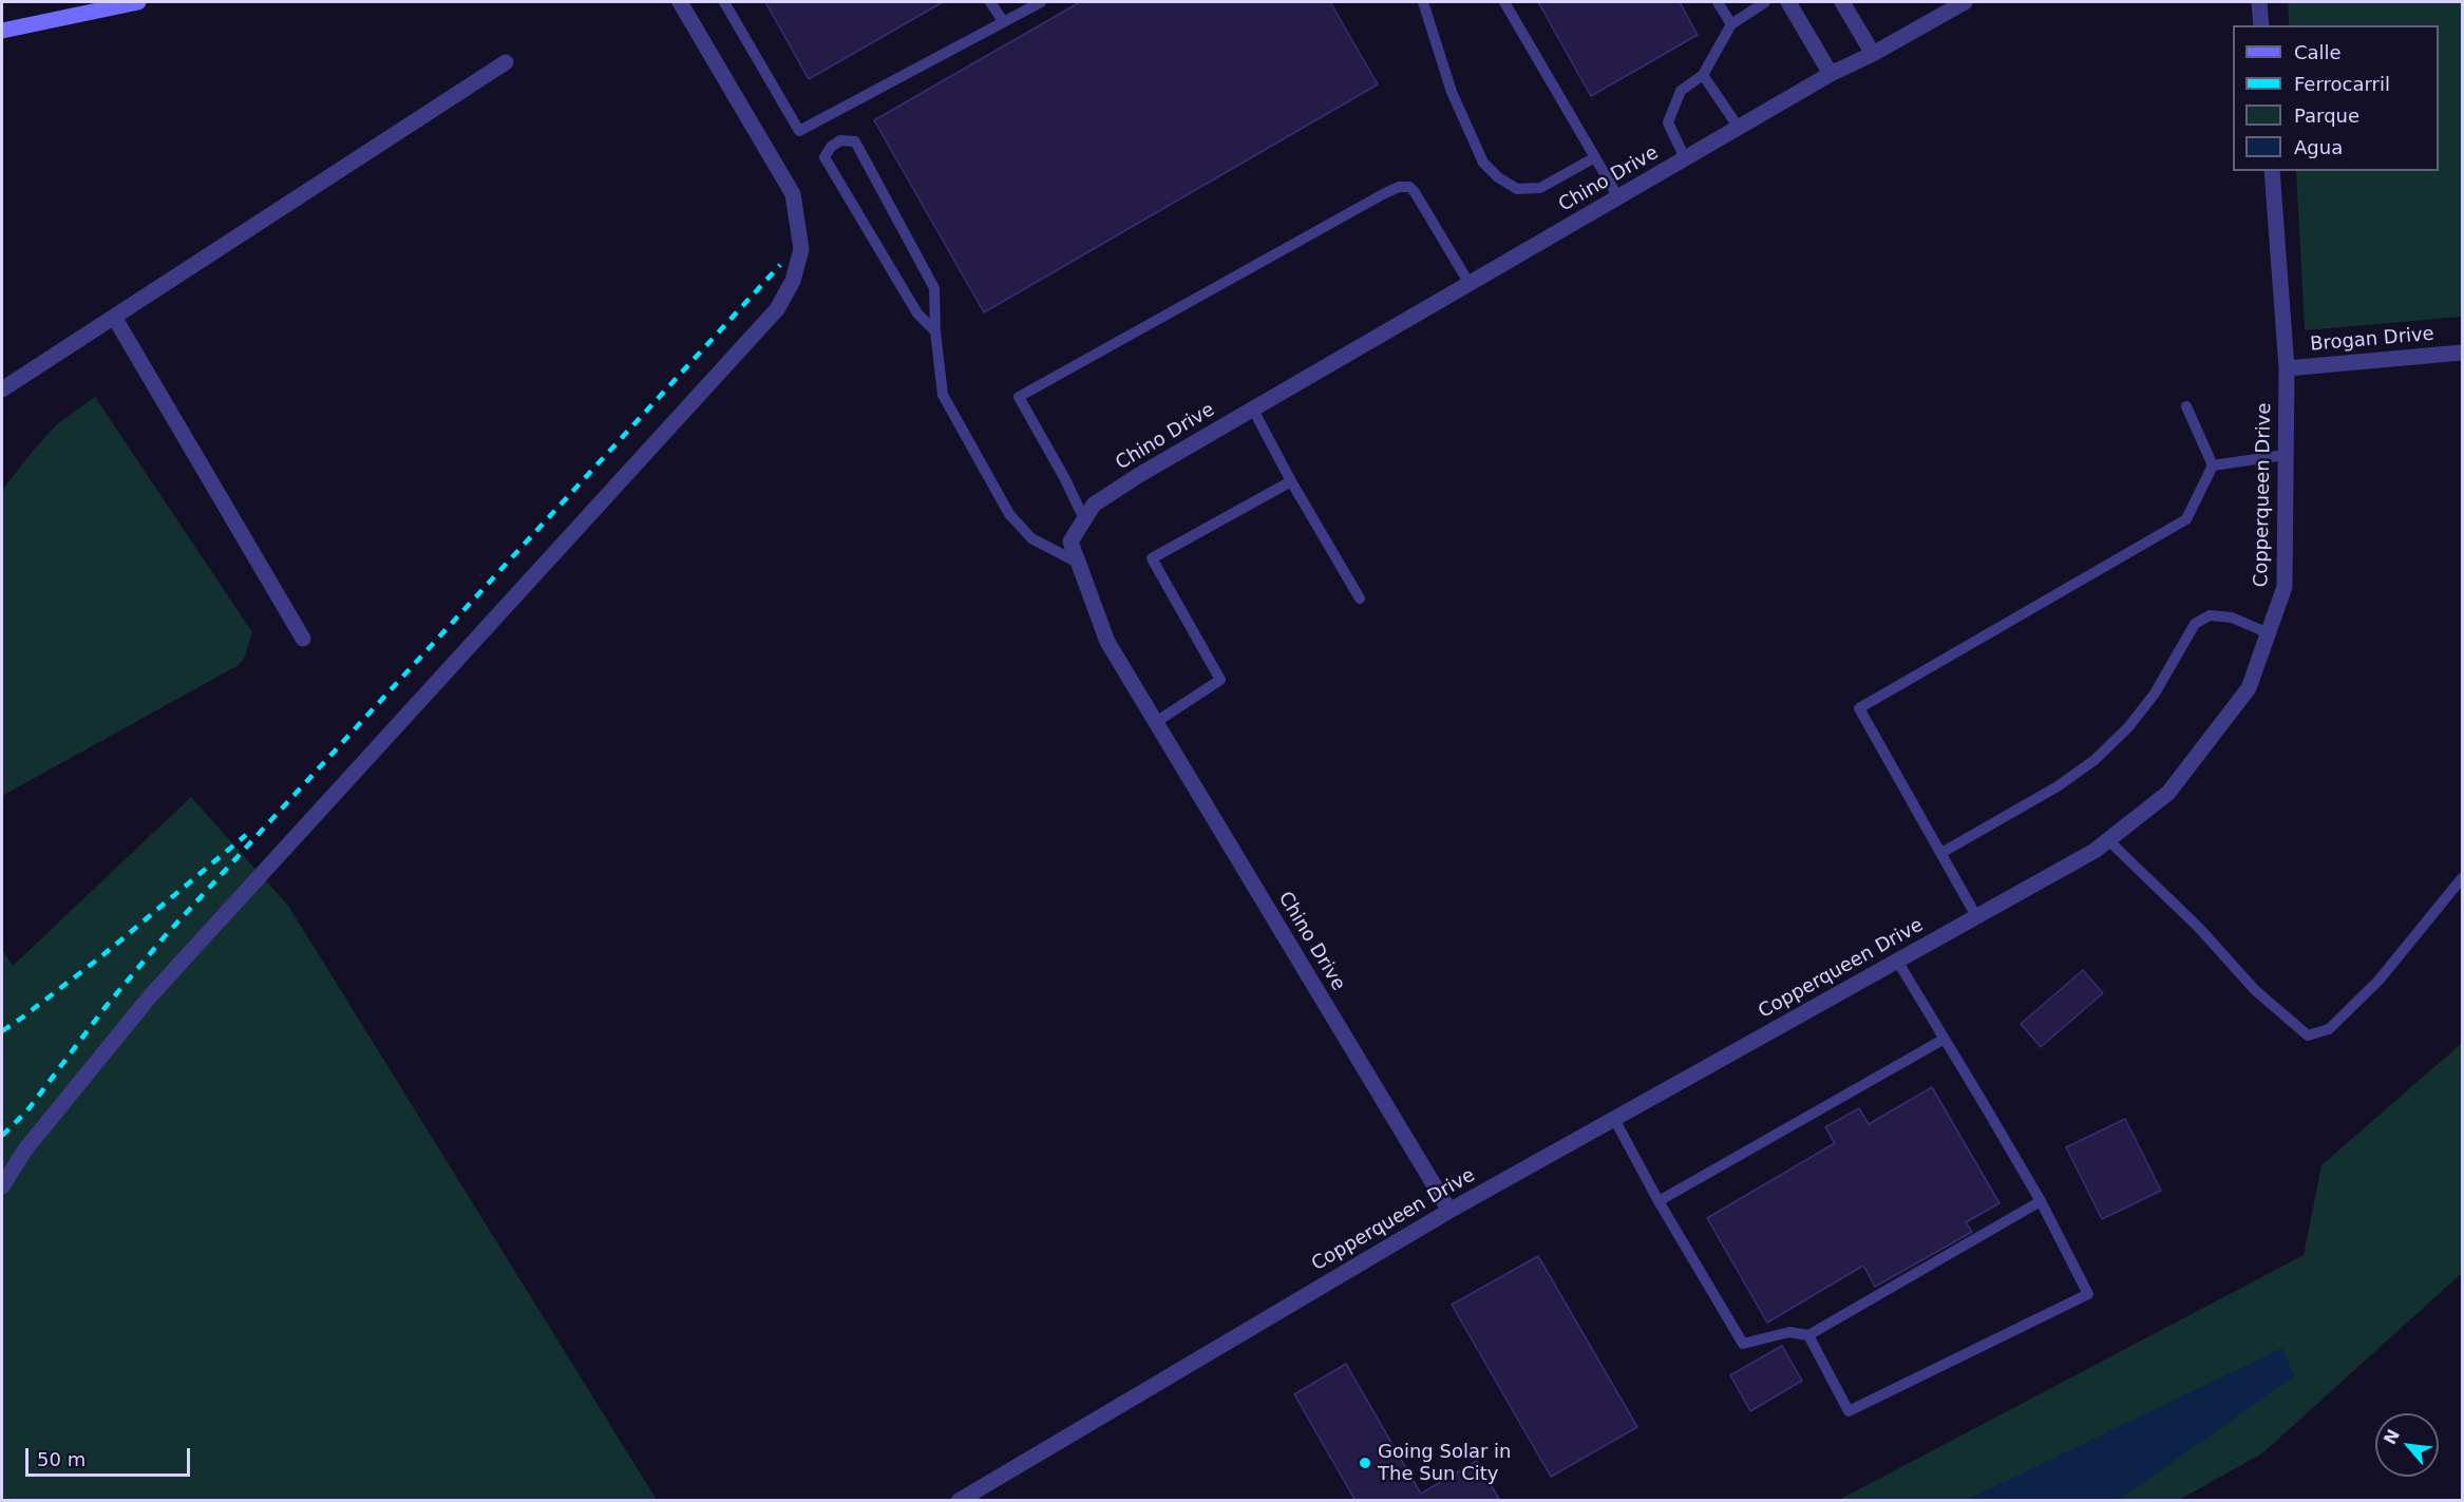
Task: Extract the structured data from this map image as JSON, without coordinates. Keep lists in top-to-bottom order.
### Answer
{
  "streets": {
    "street": ["Chino Drive", "Brogan Drive", "Copperqueen Drive"]
  },
  "crossings": [
    ["Chino Drive", "Copperqueen Drive"],
    ["Brogan Drive", "Copperqueen Drive"]
  ],
  "places": ["Going Solar in The Sun City"],
  "legend": [
    "Calle",
    "Ferrocarril",
    "Parque",
    "Agua"
  ],
  "scale_bar": "50 m",
  "north": "top left"
}
